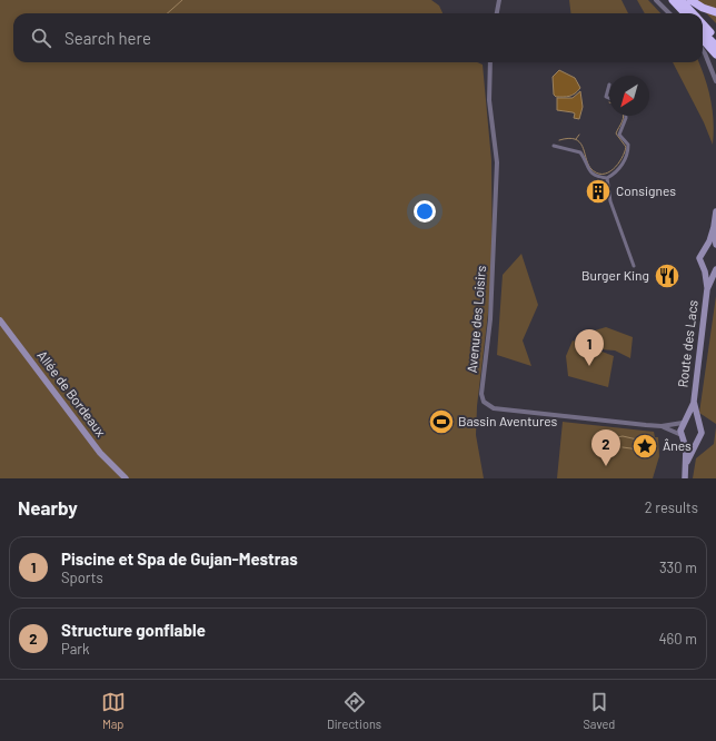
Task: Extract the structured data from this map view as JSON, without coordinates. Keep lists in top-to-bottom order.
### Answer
{
  "streets": {
    "main road": ["Route des Lacs", "Allée de Bordeaux"],
    "street": ["Avenue des Loisirs"]
  },
  "crossings": [
    ["Avenue des Loisirs", "Route des Lacs"]
  ],
  "places": {
    "building": ["Consignes"],
    "restaurant": ["Burger King"],
    "sports": ["Bassin Aventures"],
    "place": ["Ânes"]
  },
  "north": "bottom left",
  "page": {
    "search": "Search here",
    "pins": ["1", "2"],
    "heading": ["Nearby", "2 results"],
    "list": [
      {
        "mark": "1",
        "name": "Piscine et Spa de Gujan-Mestras",
        "note": "Sports",
        "value": "330 m"
      },
      {
        "mark": "2",
        "name": "Structure gonflable",
        "note": "Park",
        "value": "460 m"
      }
    ],
    "nav": ["Map", "Directions", "Saved"]
  }
}
